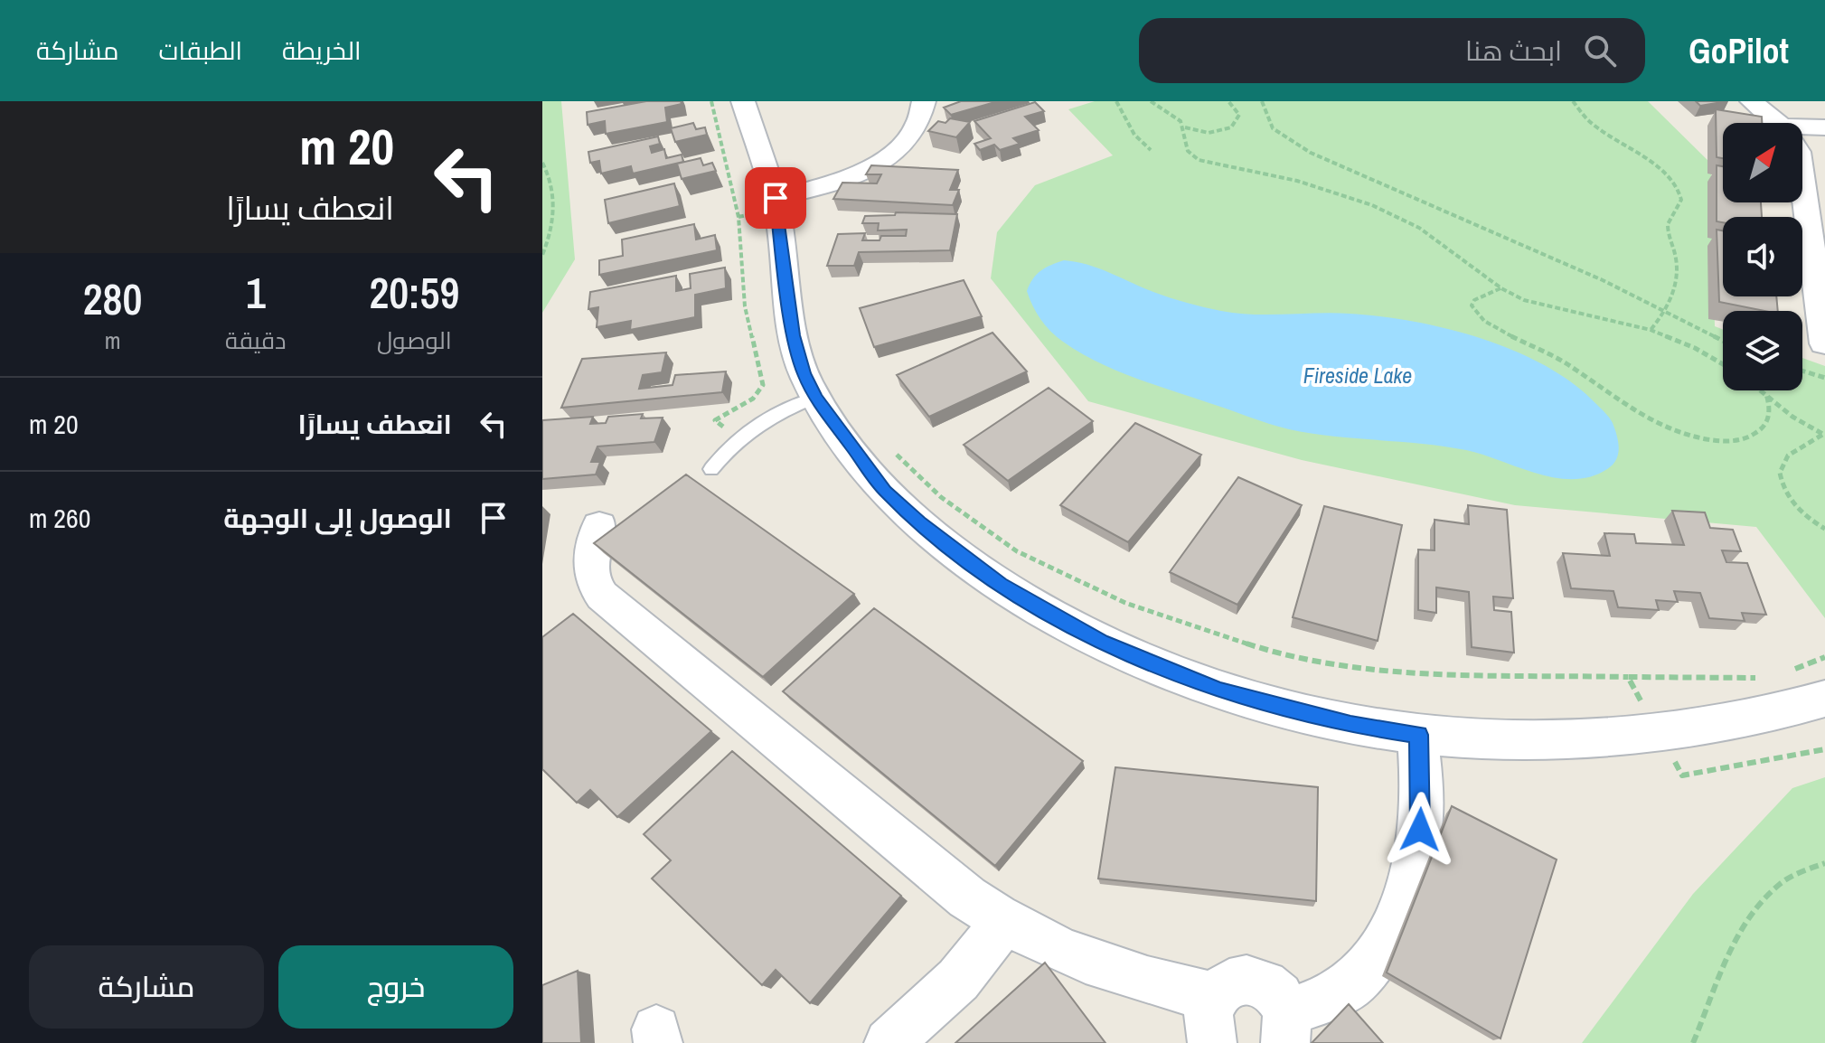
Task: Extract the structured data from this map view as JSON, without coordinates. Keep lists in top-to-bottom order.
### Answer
{
  "water": ["Fireside Lake"],
  "north": "top right",
  "page": {
    "header": "GoPilot",
    "search": "ابحث هنا",
    "nav": ["الخريطة", "الطبقات", "مشاركة"],
    "turn": ["20 m", "انعطف يسارًا"],
    "eta": [
      "20:59",
      "الوصول",
      "1",
      "دقيقة",
      "280",
      "m"
    ],
    "list": [
      {
        "name": "انعطف يسارًا",
        "value": "20 m"
      },
      {
        "name": "الوصول إلى الوجهة",
        "value": "260 m"
      }
    ],
    "buttons": ["خروج", "مشاركة"]
  }
}
